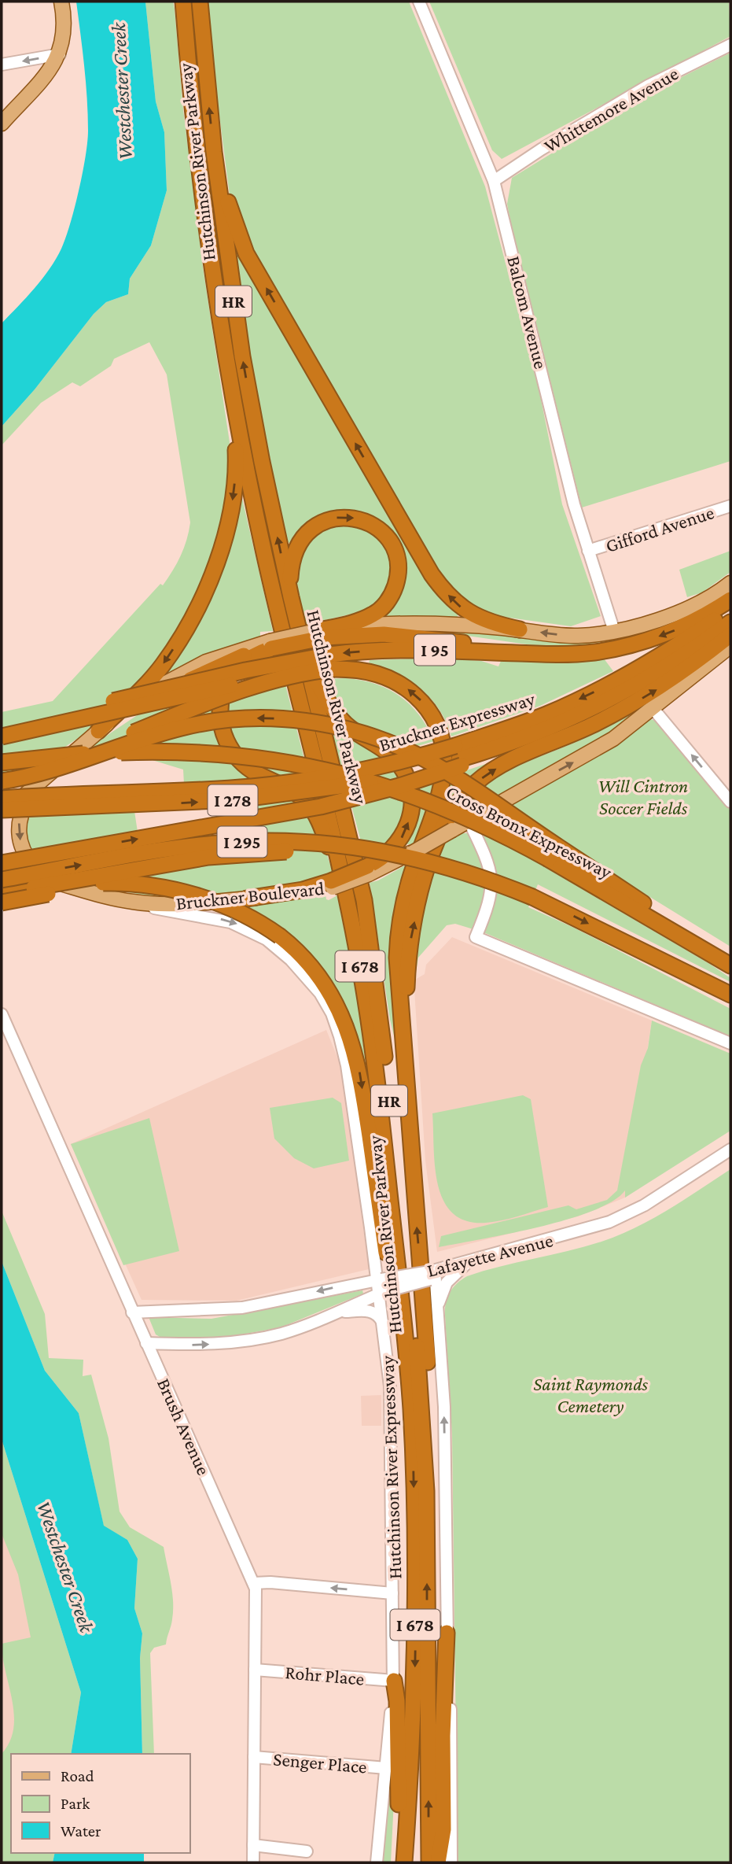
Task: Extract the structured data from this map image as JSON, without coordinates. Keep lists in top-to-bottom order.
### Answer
{
  "streets": {
    "highway": [
      "Hutchinson River Parkway",
      "HR",
      "I 95",
      "Bruckner Expressway",
      "I 278",
      "Cross Bronx Expressway",
      "I 295",
      "I 678",
      "Hutchinson River Expressway"
    ],
    "main road": ["Bruckner Boulevard"],
    "street": [
      "Whittemore Avenue",
      "Balcom Avenue",
      "Gifford Avenue",
      "Lafayette Avenue",
      "Brush Avenue",
      "Rohr Place",
      "Senger Place"
    ]
  },
  "crossings": [
    ["Whittemore Avenue", "Balcom Avenue"],
    ["Hutchinson River Parkway", "Hutchinson River Expressway"],
    ["Balcom Avenue", "Gifford Avenue"],
    ["Lafayette Avenue", "Brush Avenue"],
    ["Brush Avenue", "Rohr Place"],
    ["Brush Avenue", "Senger Place"]
  ],
  "water": ["Westchester Creek"],
  "parks": ["Will Cintron Soccer Fields", "Saint Raymonds Cemetery"],
  "legend": ["Road", "Park", "Water"]
}
